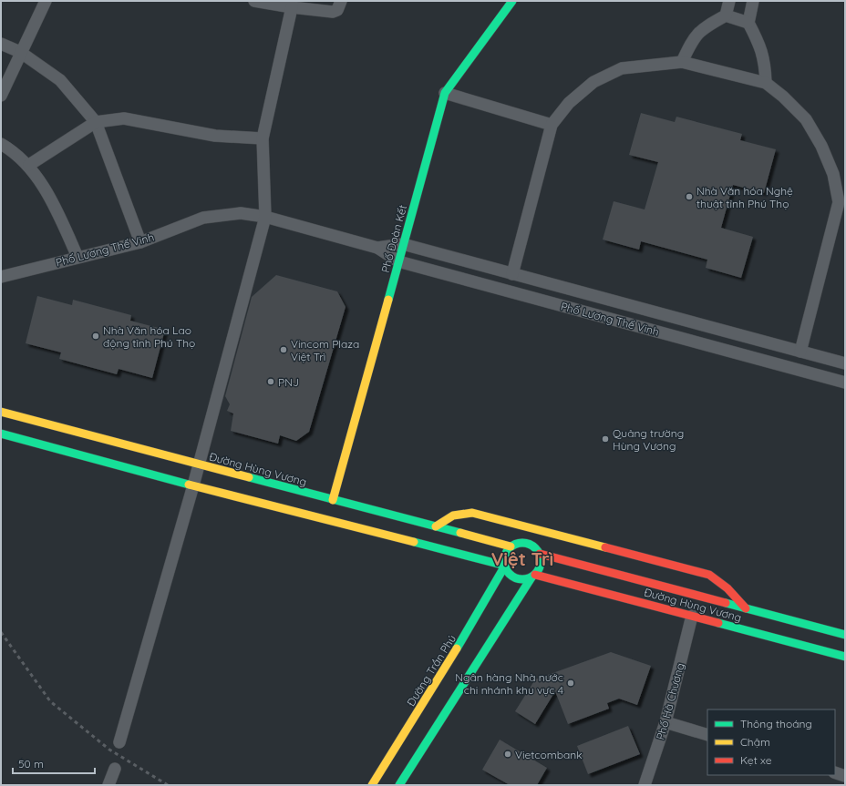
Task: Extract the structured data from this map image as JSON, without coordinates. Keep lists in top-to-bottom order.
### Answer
{
  "streets": {
    "main road": ["Phố Đoàn Kết", "Đường Hùng Vương", "Đường Trần Phú"],
    "street": ["Phố Lương Thế Vinh", "Phố Hà Chương"]
  },
  "crossings": [
    ["Phố Đoàn Kết", "Phố Lương Thế Vinh"],
    ["Phố Đoàn Kết", "Đường Hùng Vương"],
    ["Đường Hùng Vương", "Đường Trần Phú"],
    ["Đường Hùng Vương", "Phố Hà Chương"]
  ],
  "districts": ["Việt Trì"],
  "places": [
    "Nhà Văn hóa Nghệ thuật tỉnh Phú Thọ",
    "Nhà Văn hóa Lao động tỉnh Phú Thọ",
    "Vincom Plaza Việt Trì",
    "PNJ",
    "Quảng trường Hùng Vương",
    "Ngân hàng Nhà nước chi nhánh khu vực 4",
    "Vietcombank"
  ],
  "legend": ["Thông thoáng", "Chậm", "Kẹt xe"],
  "scale_bar": "50 m"
}
